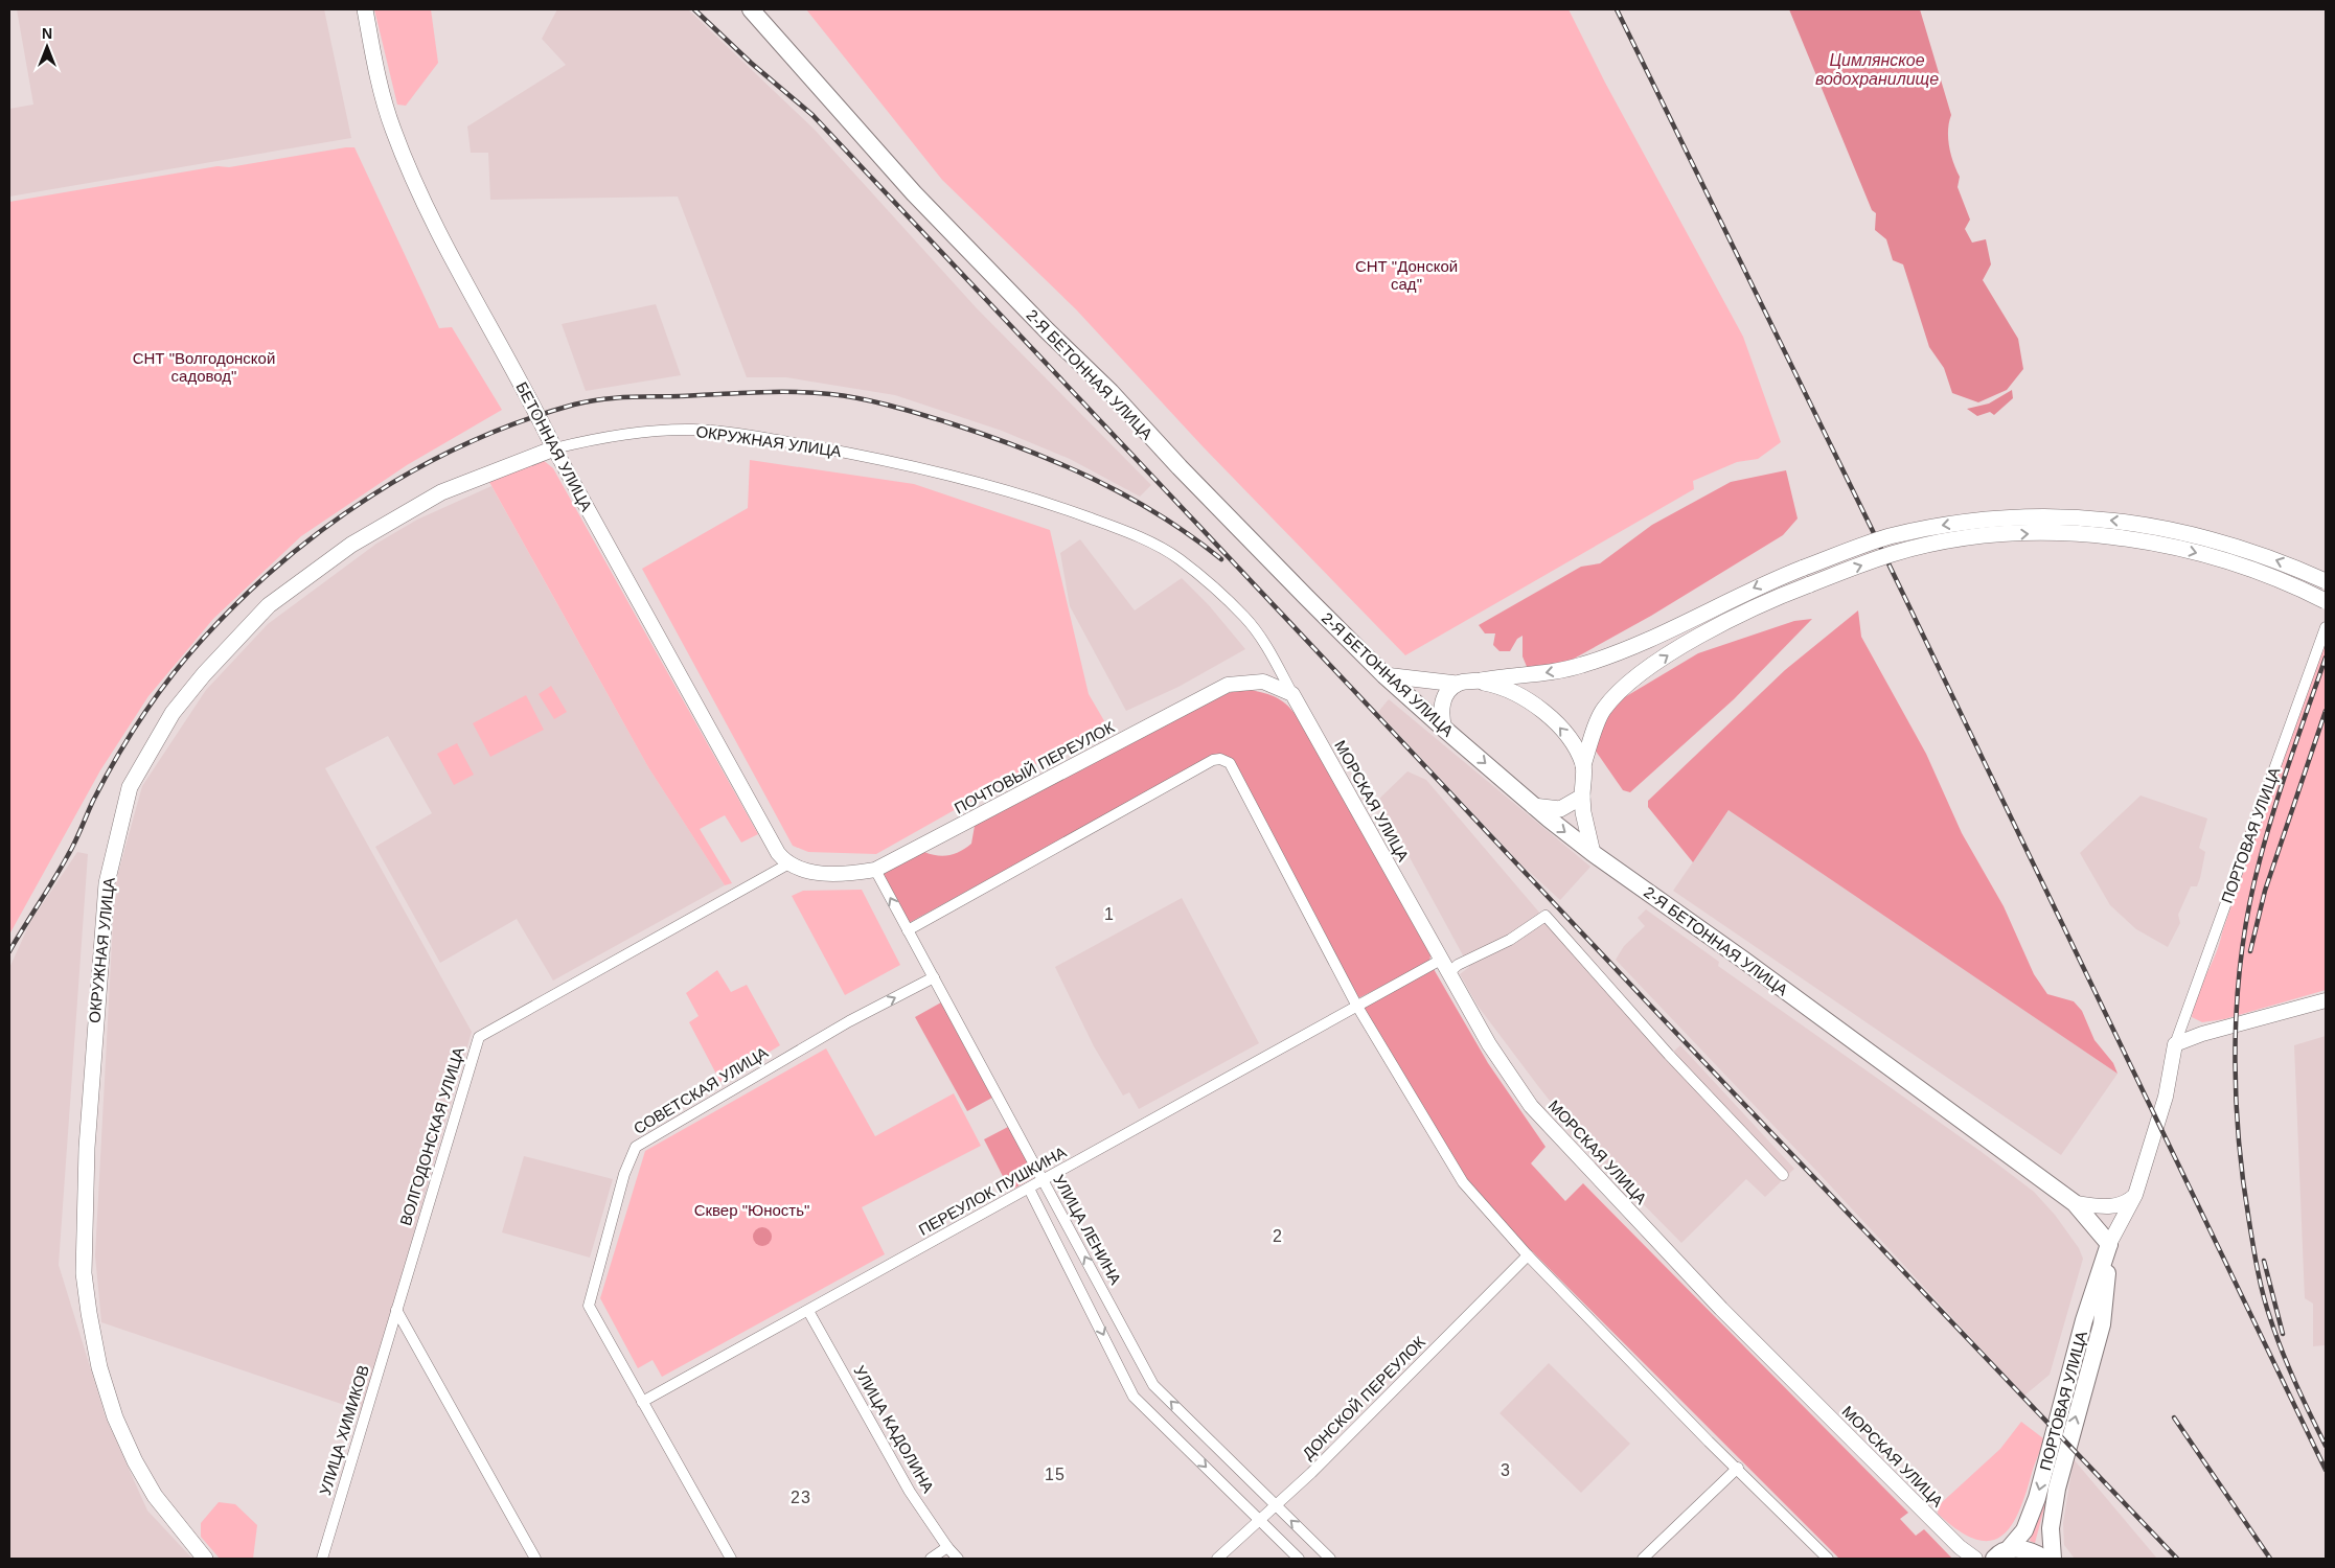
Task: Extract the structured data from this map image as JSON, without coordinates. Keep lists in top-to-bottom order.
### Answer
{
  "streets": {
    "main road": [
      "2-Я БЕТОННАЯ УЛИЦА",
      "ОКРУЖНАЯ УЛИЦА",
      "БЕТОННАЯ УЛИЦА",
      "ПОРТОВАЯ УЛИЦА"
    ],
    "street": [
      "ПОЧТОВЫЙ ПЕРЕУЛОК",
      "МОРСКАЯ УЛИЦА",
      "СОВЕТСКАЯ УЛИЦА",
      "ВОЛГОДОНСКАЯ УЛИЦА",
      "ПЕРЕУЛОК ПУШКИНА",
      "УЛИЦА ЛЕНИНА",
      "ДОНСКОЙ ПЕРЕУЛОК",
      "УЛИЦА КАДОЛИНА",
      "УЛИЦА ХИМИКОВ"
    ]
  },
  "crossings": [
    ["2-Я БЕТОННАЯ УЛИЦА", "ПОРТОВАЯ УЛИЦА"],
    ["ОКРУЖНАЯ УЛИЦА", "БЕТОННАЯ УЛИЦА"],
    ["ОКРУЖНАЯ УЛИЦА", "ПОЧТОВЫЙ ПЕРЕУЛОК"],
    ["ОКРУЖНАЯ УЛИЦА", "МОРСКАЯ УЛИЦА"],
    ["БЕТОННАЯ УЛИЦА", "ПОЧТОВЫЙ ПЕРЕУЛОК"],
    ["БЕТОННАЯ УЛИЦА", "ВОЛГОДОНСКАЯ УЛИЦА"],
    ["ПОЧТОВЫЙ ПЕРЕУЛОК", "МОРСКАЯ УЛИЦА"],
    ["ПОЧТОВЫЙ ПЕРЕУЛОК", "ВОЛГОДОНСКАЯ УЛИЦА"],
    ["ПОЧТОВЫЙ ПЕРЕУЛОК", "УЛИЦА ЛЕНИНА"],
    ["МОРСКАЯ УЛИЦА", "ПЕРЕУЛОК ПУШКИНА"],
    ["СОВЕТСКАЯ УЛИЦА", "ПЕРЕУЛОК ПУШКИНА"],
    ["СОВЕТСКАЯ УЛИЦА", "УЛИЦА ЛЕНИНА"],
    ["ВОЛГОДОНСКАЯ УЛИЦА", "УЛИЦА ХИМИКОВ"],
    ["ПЕРЕУЛОК ПУШКИНА", "УЛИЦА ЛЕНИНА"],
    ["ПЕРЕУЛОК ПУШКИНА", "УЛИЦА КАДОЛИНА"],
    ["УЛИЦА ЛЕНИНА", "ДОНСКОЙ ПЕРЕУЛОК"]
  ],
  "one_way": ["СОВЕТСКАЯ УЛИЦА"],
  "districts": [
    "1",
    "2",
    "3",
    "15",
    "23"
  ],
  "water": ["Цимлянское водохранилище"],
  "parks": ["СНТ \"Донской сад\"", "СНТ \"Волгодонской садовод\"", "Сквер \"Юность\""],
  "north": "top"
}
